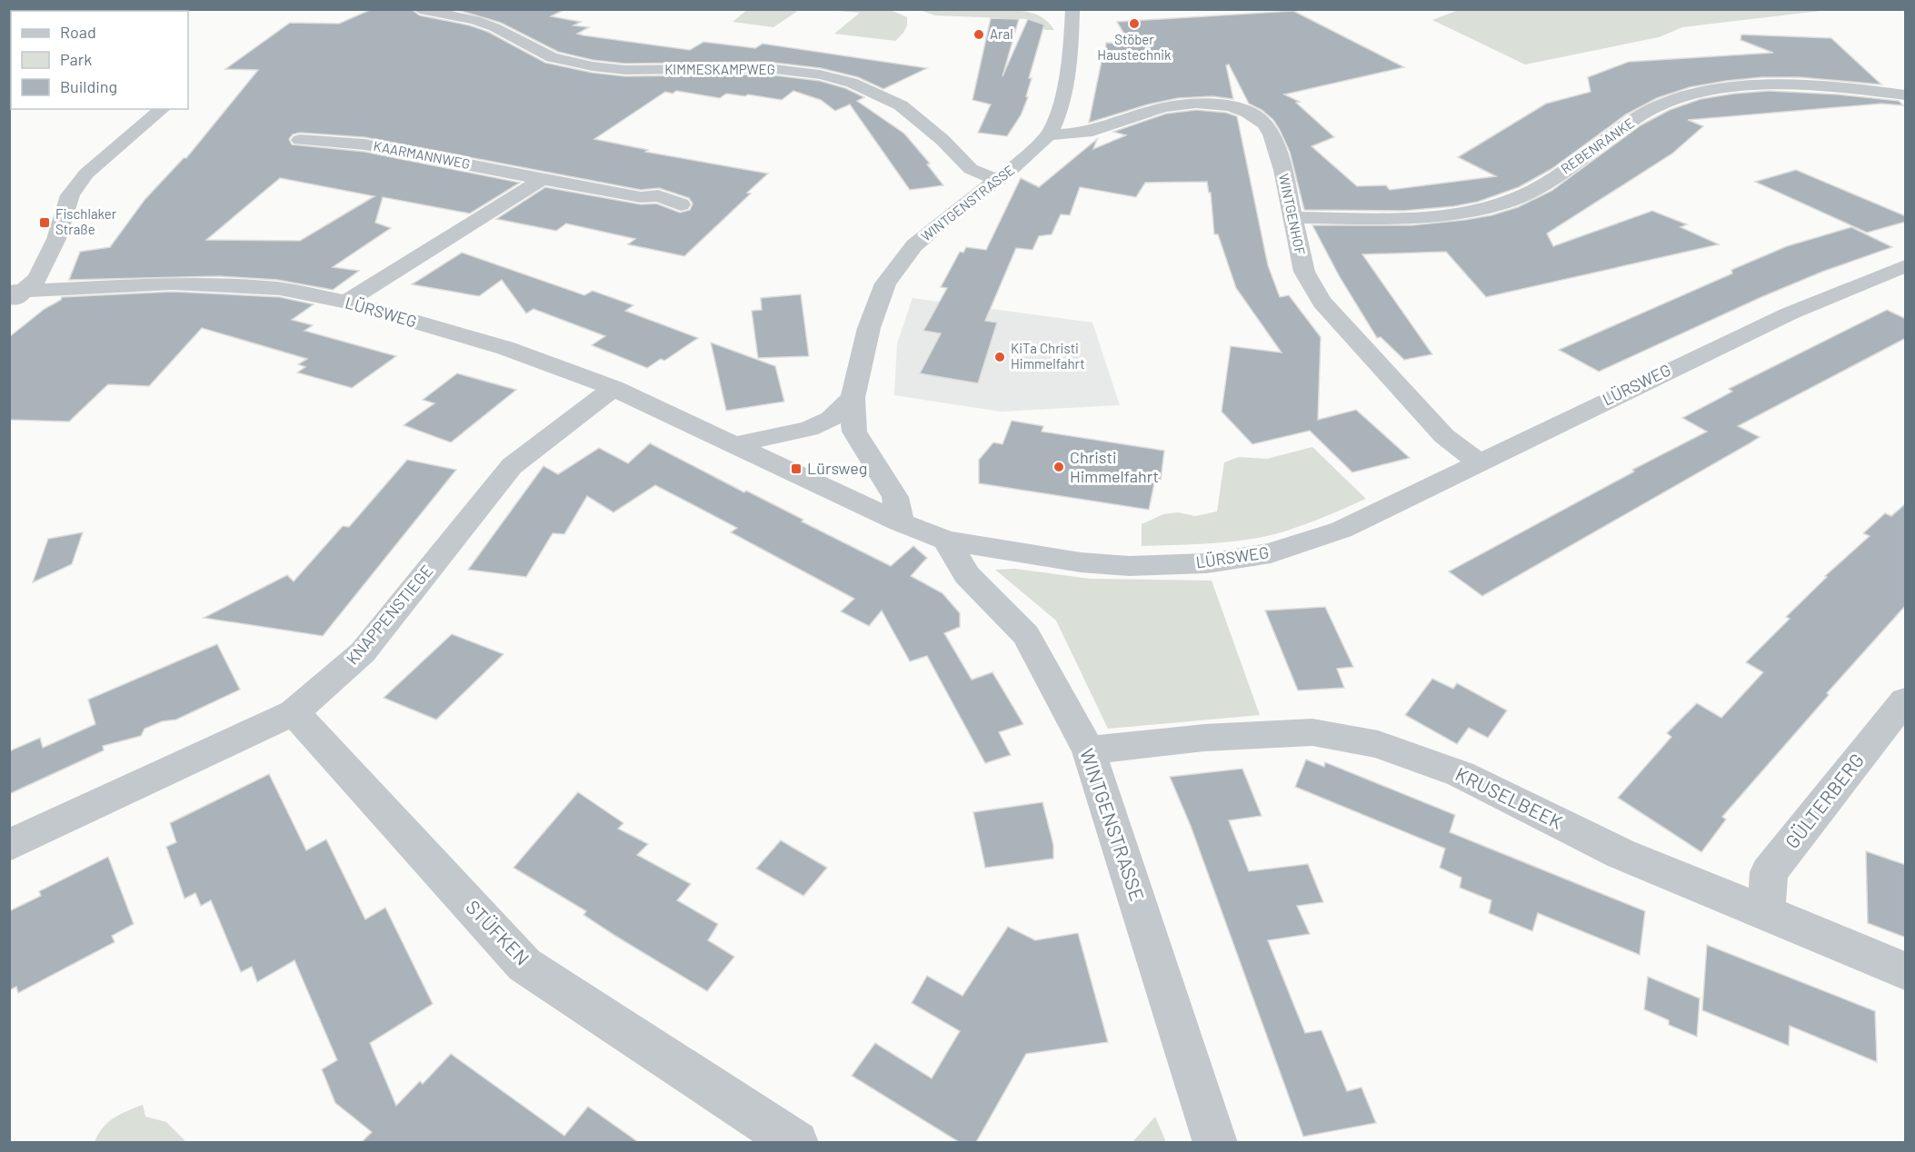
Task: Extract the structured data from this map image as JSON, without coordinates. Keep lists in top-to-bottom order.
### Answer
{
  "streets": {
    "street": [
      "KIMMESKAMPWEG",
      "REBENRANKE",
      "KAARMANNWEG",
      "WINTGENSTRASSE",
      "WINTGENHOF",
      "LÜRSWEG",
      "KNAPPENSTIEGE",
      "KRUSELBEEK",
      "GÜLTERBERG",
      "STÜFKEN"
    ]
  },
  "crossings": [
    ["KIMMESKAMPWEG", "WINTGENSTRASSE"],
    ["REBENRANKE", "WINTGENHOF"],
    ["WINTGENSTRASSE", "WINTGENHOF"],
    ["WINTGENSTRASSE", "LÜRSWEG"],
    ["WINTGENSTRASSE", "KRUSELBEEK"],
    ["WINTGENHOF", "LÜRSWEG"],
    ["LÜRSWEG", "KNAPPENSTIEGE"],
    ["KNAPPENSTIEGE", "STÜFKEN"],
    ["KRUSELBEEK", "GÜLTERBERG"]
  ],
  "places": {
    "other": [
      "Stöber Haustechnik",
      "Aral",
      "KiTa Christi Himmelfahrt",
      "Christi Himmelfahrt"
    ],
    "transit": ["Fischlaker Straße", "Lürsweg"]
  },
  "legend": ["Road", "Park", "Building"]
}
